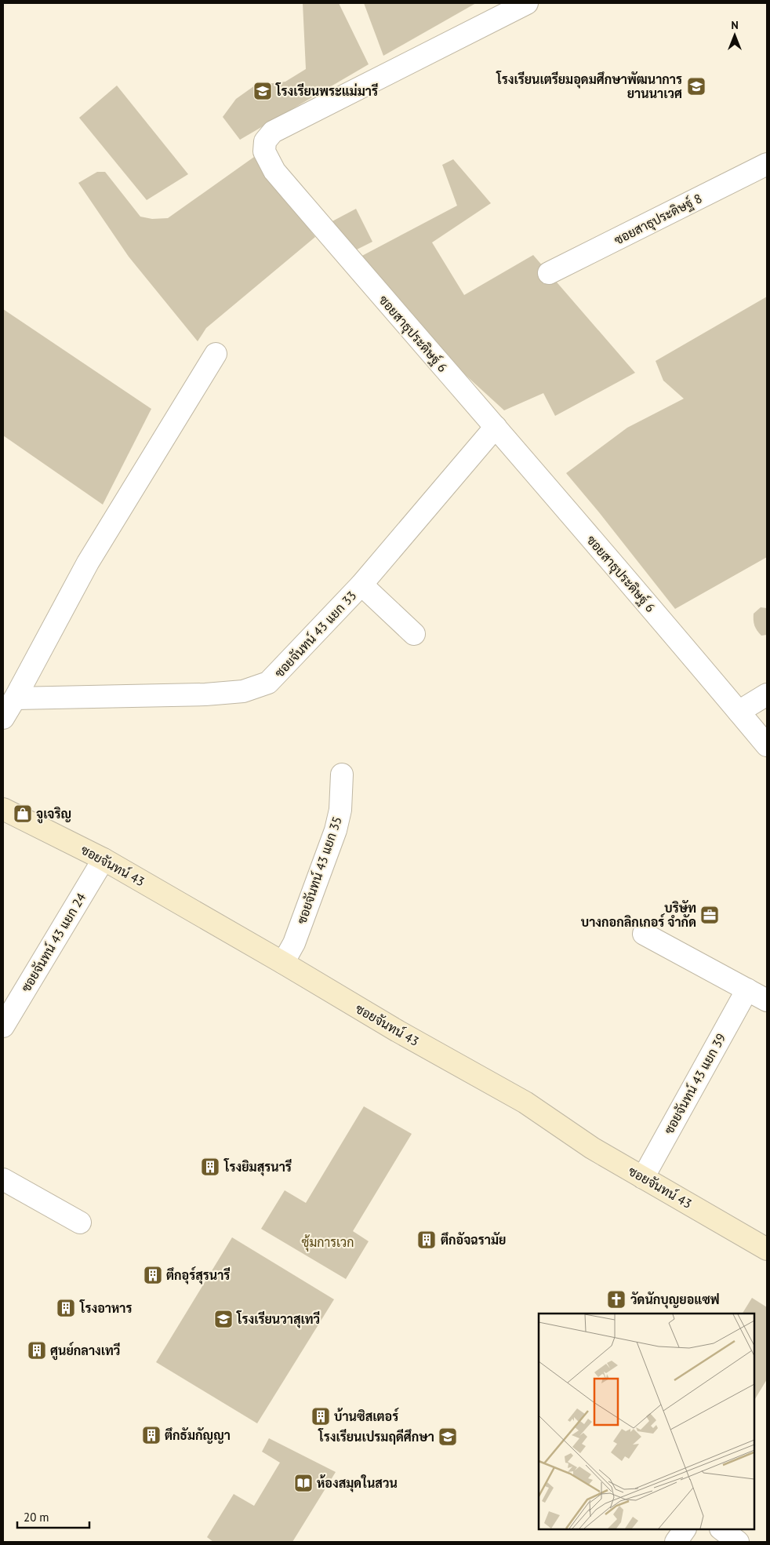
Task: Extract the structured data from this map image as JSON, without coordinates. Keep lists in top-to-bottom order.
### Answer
{
  "streets": {
    "street": [
      "ซอยสาธุประดิษฐ์ 8",
      "ซอยสาธุประดิษฐ์ 6",
      "ซอยจันทน์ 43 แยก 33",
      "ซอยจันทน์ 43",
      "ซอยจันทน์ 43 แยก 35",
      "ซอยจันทน์ 43 แยก 24",
      "ซอยจันทน์ 43 แยก 39"
    ]
  },
  "crossings": [
    ["ซอยสาธุประดิษฐ์ 6", "ซอยจันทน์ 43 แยก 33"],
    ["ซอยจันทน์ 43", "ซอยจันทน์ 43 แยก 35"],
    ["ซอยจันทน์ 43", "ซอยจันทน์ 43 แยก 24"],
    ["ซอยจันทน์ 43", "ซอยจันทน์ 43 แยก 39"]
  ],
  "parks": ["ซุ้มการเวก"],
  "places": {
    "school or university": [
      "โรงเรียนเตรียมอุดมศึกษาพัฒนาการ ยานนาเวศ",
      "โรงเรียนพระแม่มารี",
      "โรงเรียนวาสุเทวี",
      "โรงเรียนเปรมฤดีศึกษา"
    ],
    "shop": ["จูเจริญ"],
    "office": ["บริษัท บางกอกลิกเกอร์ จำกัด"],
    "building": [
      "โรงยิมสุรนารี",
      "ตึกอัจฉรามัย",
      "ตึกอุร์สุรนารี",
      "โรงอาหาร",
      "ศูนย์กลางเทวี",
      "บ้านซิสเตอร์",
      "ตึกธัมกัญญา"
    ],
    "church": ["วัดนักบุญยอแซฟ"],
    "library": ["ห้องสมุดในสวน"]
  },
  "scale_bar": "20 m",
  "north": "top"
}
